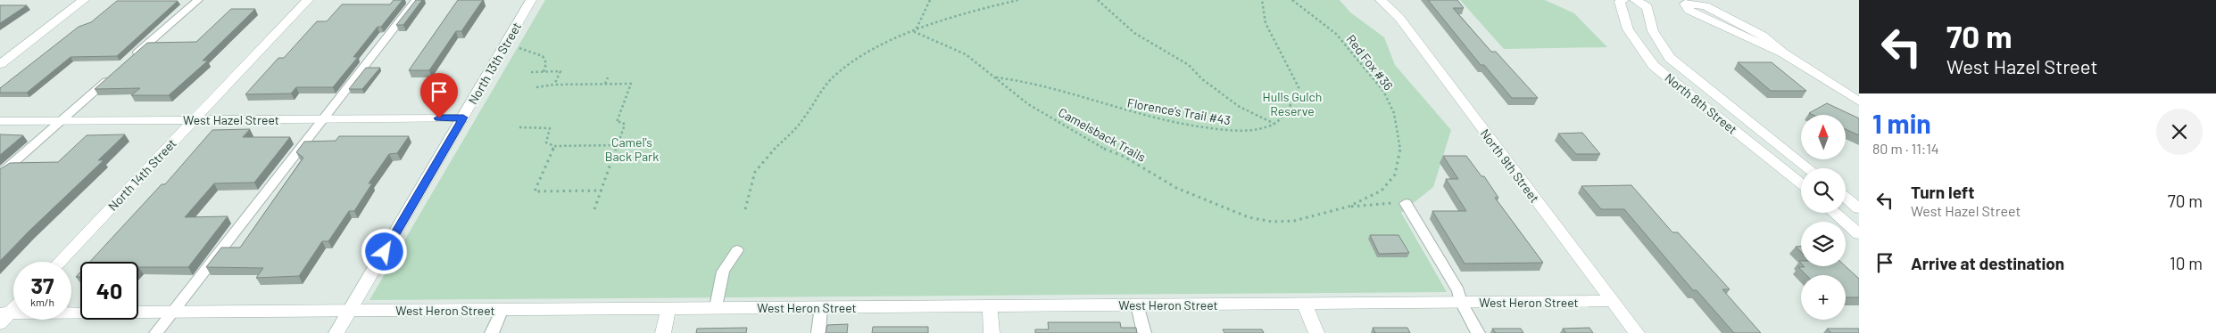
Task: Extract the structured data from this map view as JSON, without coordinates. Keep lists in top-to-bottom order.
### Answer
{
  "streets": {
    "street": [
      "North 13th Street",
      "North 8th Street",
      "West Hazel Street",
      "North 9th Street",
      "North 14th Street",
      "West Heron Street"
    ],
    "path": ["Red Fox #36", "Florence’s Trail #43", "Camelsback Trails"]
  },
  "crossings": [
    ["Red Fox #36", "Camelsback Trails"],
    ["North 13th Street", "West Hazel Street"],
    ["North 13th Street", "West Heron Street"],
    ["Florence’s Trail #43", "Camelsback Trails"],
    ["West Hazel Street", "North 14th Street"],
    ["North 9th Street", "West Heron Street"]
  ],
  "parks": ["Hulls Gulch Reserve", "Camel's Back Park"],
  "north": "top",
  "page": {
    "turn": ["70 m", "West Hazel Street"],
    "heading": ["1 min", "80 m · 11:14"],
    "map_buttons": "+",
    "list": [
      {
        "name": "Turn left",
        "note": "West Hazel Street",
        "value": "70 m"
      },
      {
        "name": "Arrive at destination",
        "value": "10 m"
      }
    ],
    "speed": "37 km/h",
    "limit": "40"
  }
}
